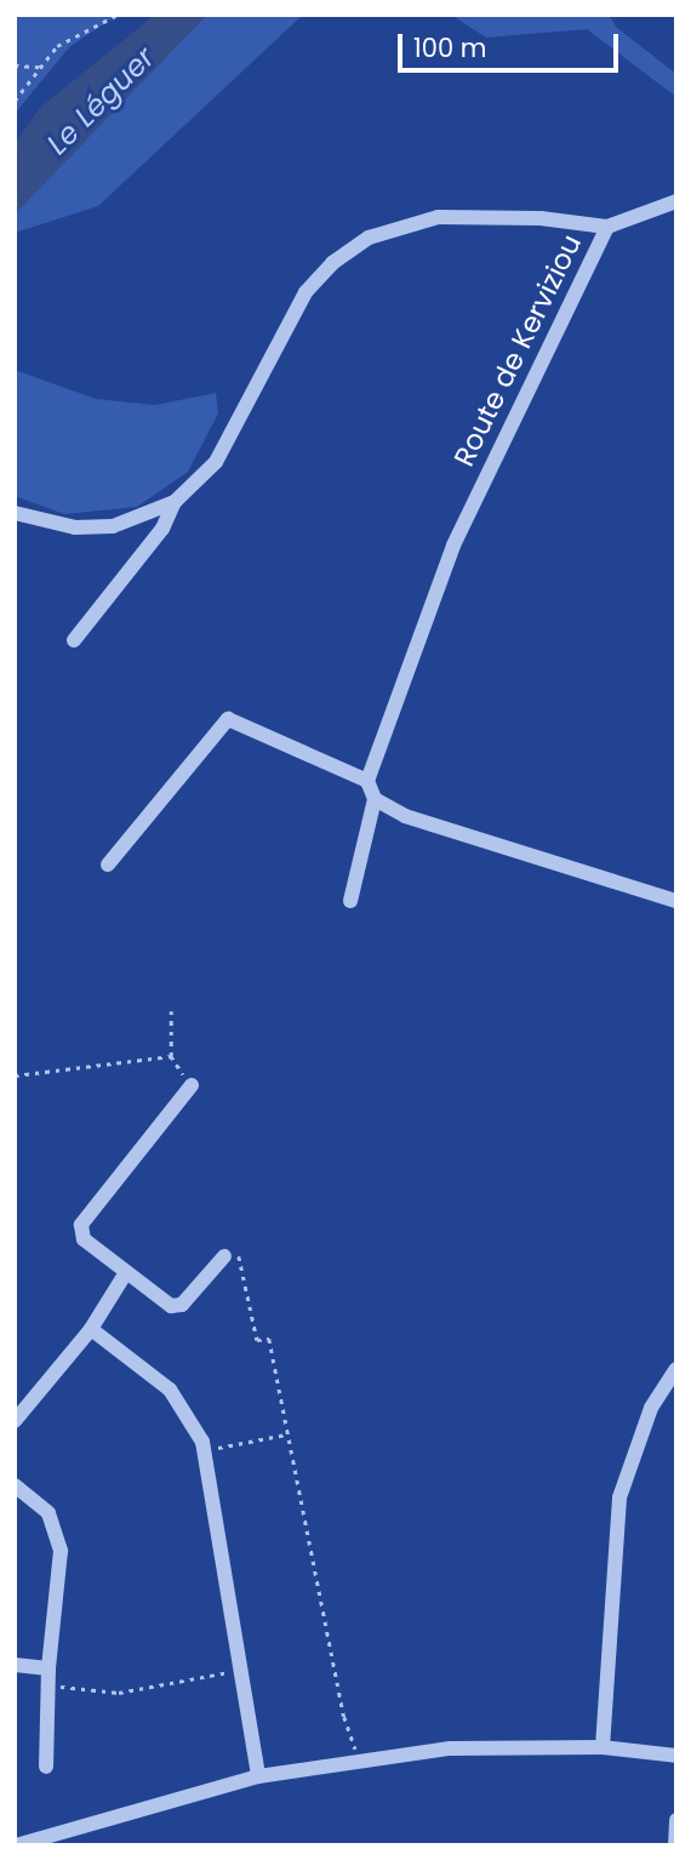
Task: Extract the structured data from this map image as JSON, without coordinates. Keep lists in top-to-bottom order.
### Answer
{
  "streets": {
    "street": ["Route de Kerviziou"]
  },
  "water": ["Le Léguer"],
  "scale_bar": "100 m"
}
